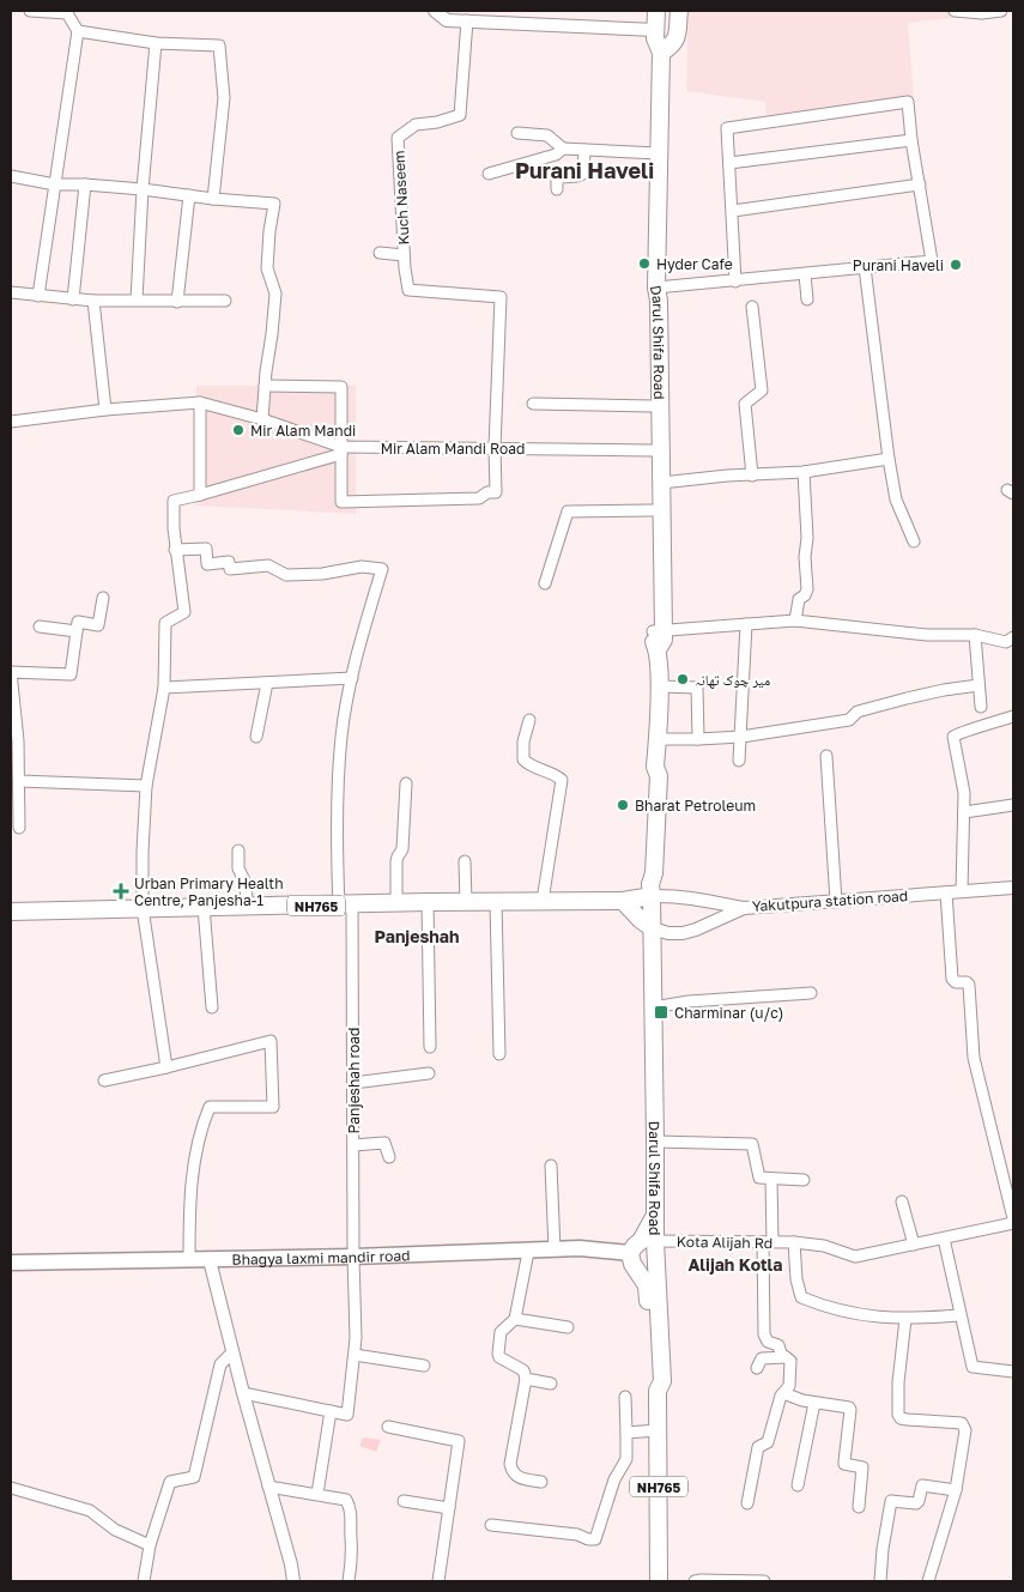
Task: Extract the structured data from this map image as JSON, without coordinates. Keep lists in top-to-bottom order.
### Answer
{
  "streets": {
    "main road": ["Darul Shifa Road", "NH765", "Bhagya laxmi mandir road"],
    "street": [
      "Kuch Naseem",
      "Mir Alam Mandi Road",
      "Yakutpura station road",
      "Panjeshah road",
      "Kota Alijah Rd"
    ]
  },
  "crossings": [
    ["Kuch Naseem", "Mir Alam Mandi Road"],
    ["Darul Shifa Road", "Yakutpura station road"],
    ["Darul Shifa Road", "NH765"],
    ["Darul Shifa Road", "Kota Alijah Rd"],
    ["Darul Shifa Road", "Bhagya laxmi mandir road"],
    ["NH765", "Panjeshah road"],
    ["NH765", "Kota Alijah Rd"],
    ["NH765", "Bhagya laxmi mandir road"],
    ["Panjeshah road", "Bhagya laxmi mandir road"],
    ["Kota Alijah Rd", "Bhagya laxmi mandir road"]
  ],
  "districts": ["Purani Haveli", "Panjeshah", "Alijah Kotla"],
  "places": {
    "other": [
      "Hyder Cafe",
      "Purani Haveli",
      "Mir Alam Mandi",
      "میر چوک تھانہ",
      "Bharat Petroleum"
    ],
    "health": ["Urban Primary Health Centre, Panjesha-1"],
    "transit": ["Charminar (u/c)"]
  }
}
